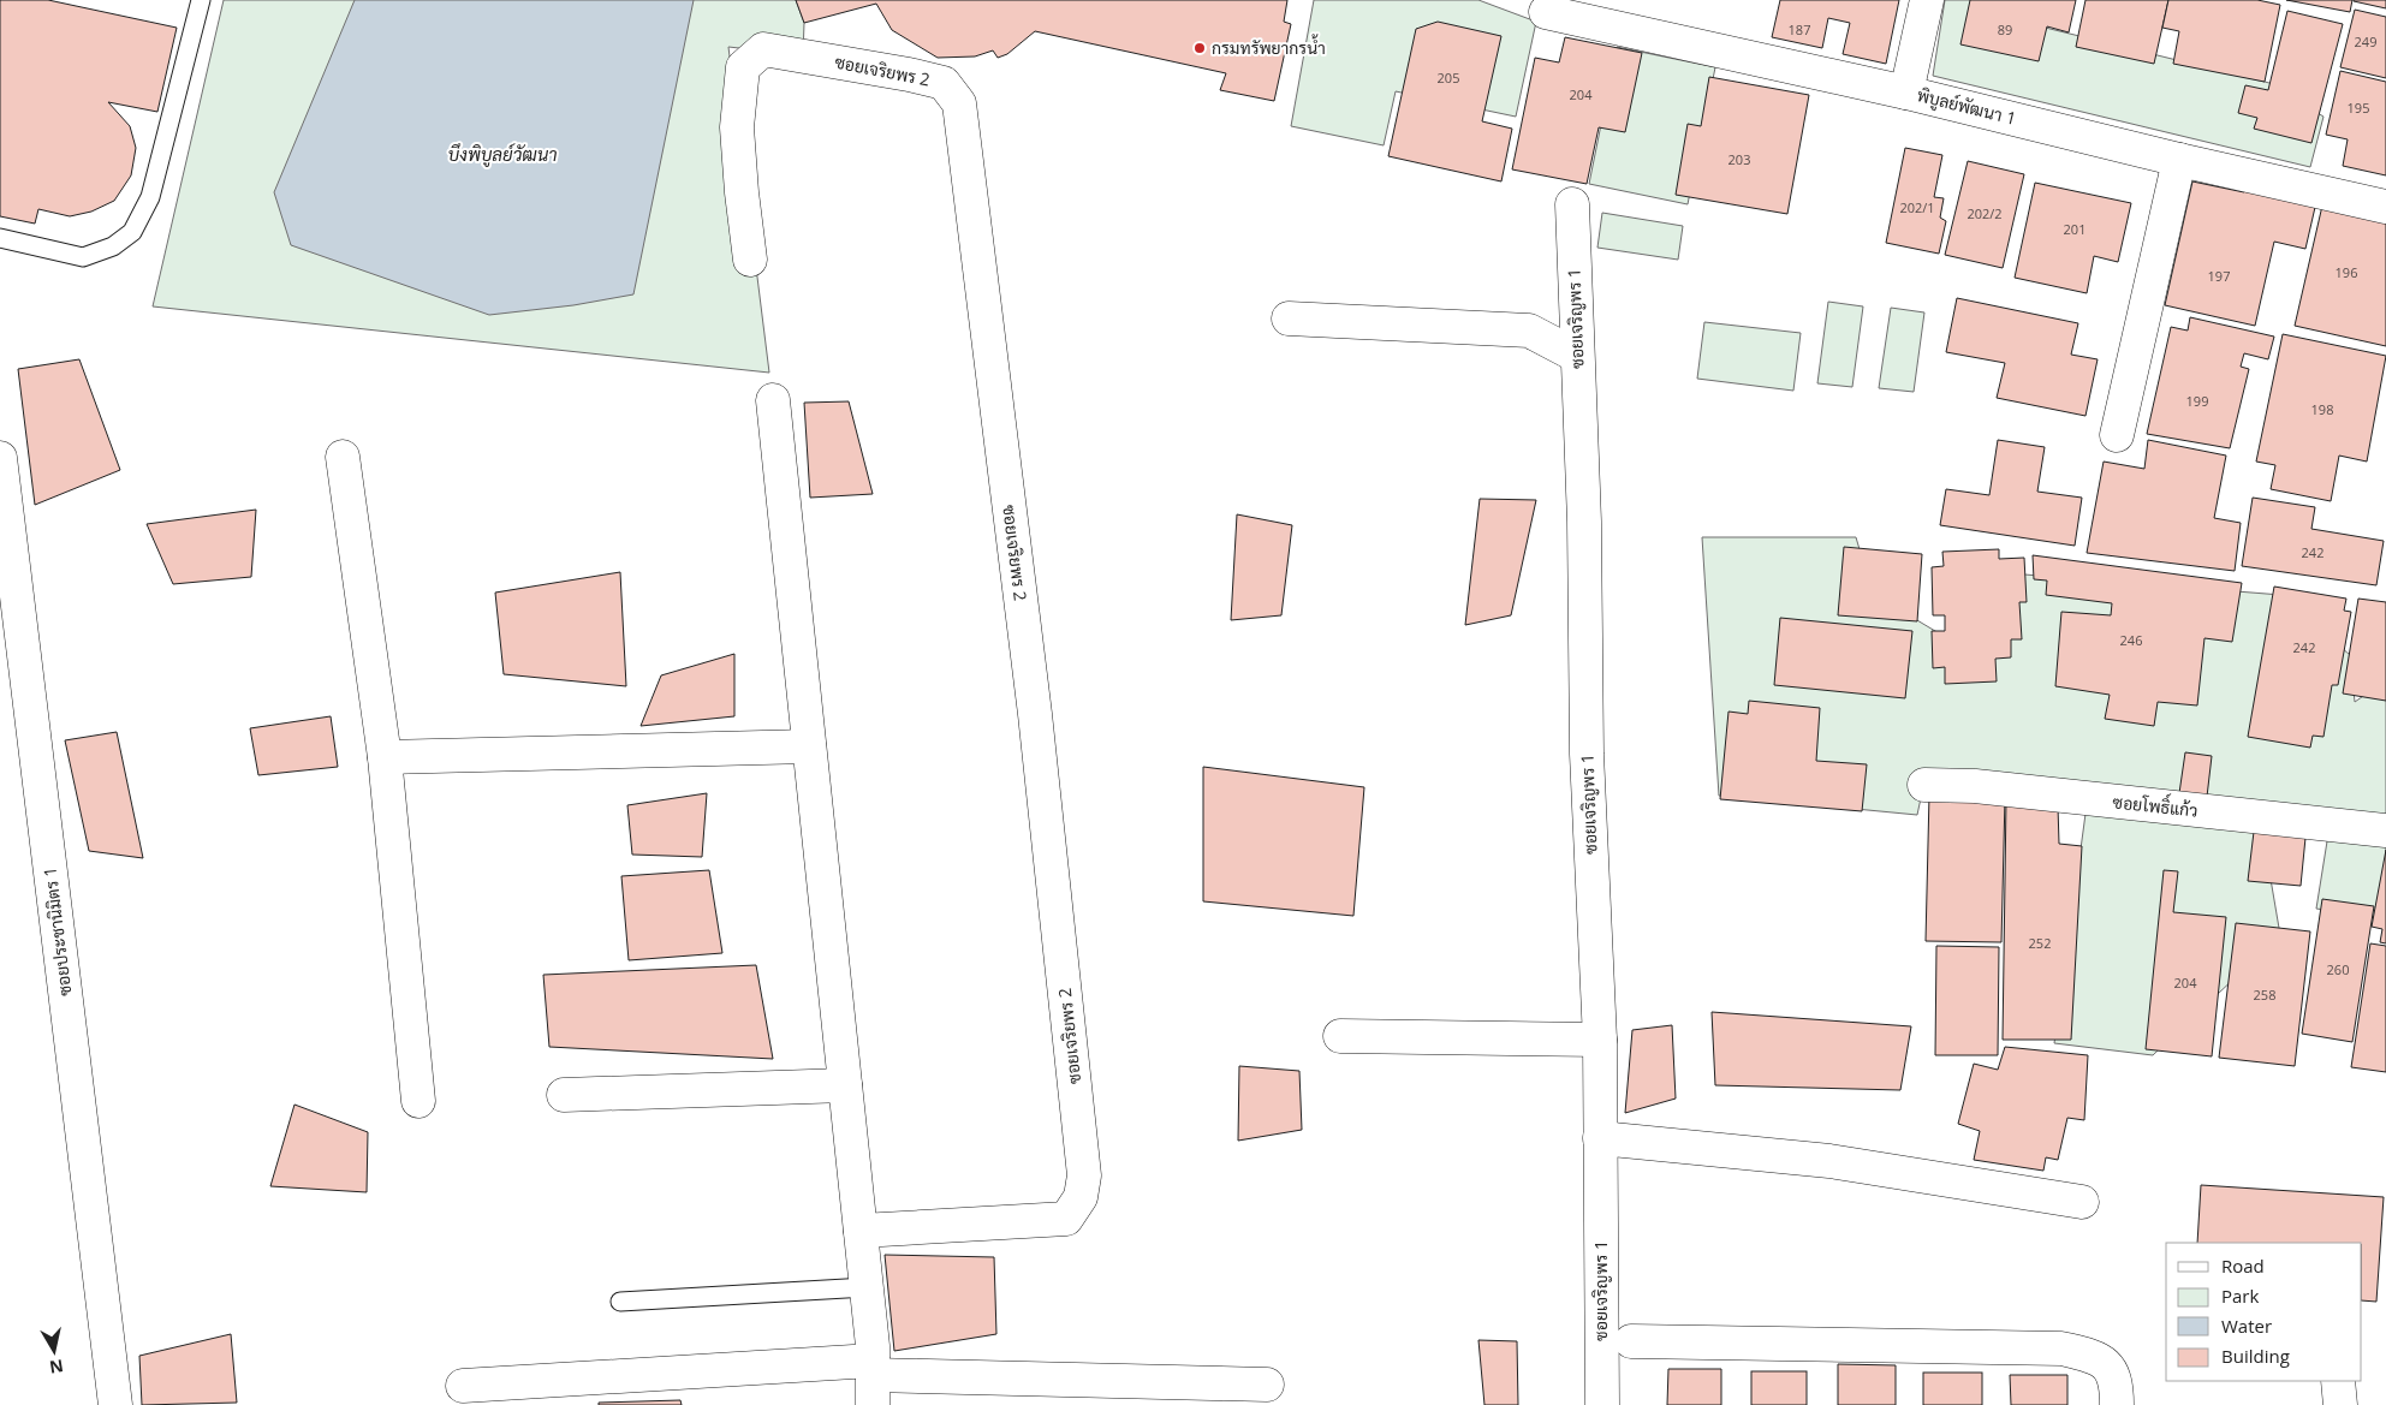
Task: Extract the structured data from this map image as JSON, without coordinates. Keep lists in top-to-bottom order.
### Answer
{
  "streets": {
    "street": [
      "ซอยเจริยพร 2",
      "พิบูลย์พัฒนา 1",
      "ซอยเจริญพร 1",
      "ซอยโพธิ์แก้ว",
      "ซอยประชานิมิตร 1"
    ]
  },
  "water": ["บึงพิบูลย์วัฒนา"],
  "places": ["กรมทรัพยากรน้ำ"],
  "house_numbers": [
    "187",
    "89",
    "249",
    "205",
    "204",
    "195",
    "203",
    "202/1",
    "202/2",
    "201",
    "196",
    "197",
    "199",
    "198",
    "242",
    "246",
    "242",
    "252",
    "260",
    "204",
    "258"
  ],
  "legend": [
    "Road",
    "Park",
    "Water",
    "Building"
  ],
  "north": "bottom"
}
